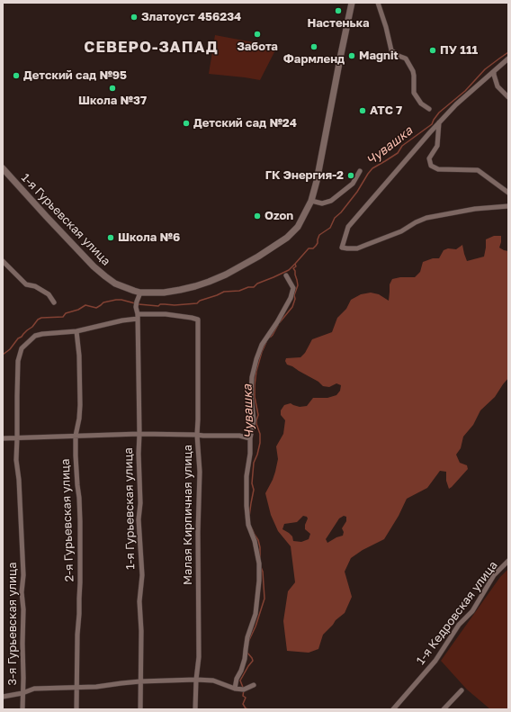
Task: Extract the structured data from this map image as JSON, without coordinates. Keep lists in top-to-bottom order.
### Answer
{
  "streets": {
    "main road": ["1-я Гурьевская улица"],
    "street": [
      "Малая Кирпичная улица",
      "2-я Гурьевская улица",
      "1-я Кедровская улица",
      "3-я Гурьевская улица"
    ]
  },
  "crossings": [
    ["1-я Гурьевская улица", "Малая Кирпичная улица"],
    ["2-я Гурьевская улица", "3-я Гурьевская улица"]
  ],
  "districts": ["СЕВЕРО-ЗАПАД"],
  "water": ["Чувашка"],
  "places": [
    "Настенька",
    "Златоуст 456234",
    "Забота",
    "Фармленд",
    "ПУ 111",
    "Magnit",
    "Детский сад №95",
    "Школа №37",
    "АТС 7",
    "Детский сад №24",
    "ГК Энергия-2",
    "Ozon",
    "Школа №6"
  ]
}
